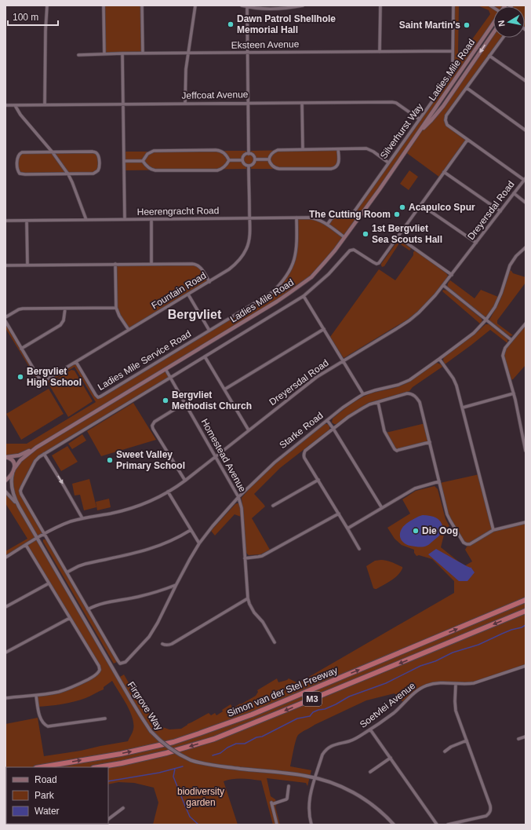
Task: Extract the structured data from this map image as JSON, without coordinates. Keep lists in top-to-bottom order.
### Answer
{
  "streets": {
    "highway": ["Simon van der Stel Freeway", "M3"],
    "main road": ["Ladies Mile Road"],
    "street": [
      "Eksteen Avenue",
      "Jeffcoat Avenue",
      "Silverhurst Way",
      "Dreyersdal Road",
      "Heerengracht Road",
      "Fountain Road",
      "Ladies Mile Service Road",
      "Starke Road",
      "Homestead Avenue",
      "Soetvlei Avenue",
      "Firgrove Way"
    ]
  },
  "crossings": [
    ["Eksteen Avenue", "Silverhurst Way"],
    ["Ladies Mile Road", "Heerengracht Road"],
    ["Ladies Mile Road", "Homestead Avenue"],
    ["Ladies Mile Road", "Firgrove Way"],
    ["Jeffcoat Avenue", "Silverhurst Way"],
    ["Silverhurst Way", "Heerengracht Road"],
    ["Dreyersdal Road", "Homestead Avenue"],
    ["Dreyersdal Road", "Firgrove Way"],
    ["Heerengracht Road", "Fountain Road"],
    ["Heerengracht Road", "Ladies Mile Service Road"],
    ["Fountain Road", "Ladies Mile Service Road"],
    ["Starke Road", "Homestead Avenue"],
    ["Soetvlei Avenue", "Firgrove Way"]
  ],
  "districts": ["Bergvliet"],
  "parks": ["biodiversity garden"],
  "places": [
    "Dawn Patrol Shellhole Memorial Hall",
    "Saint Martin's",
    "Acapulco Spur",
    "The Cutting Room",
    "1st Bergvliet Sea Scouts Hall",
    "Bergvliet High School",
    "Bergvliet Methodist Church",
    "Sweet Valley Primary School",
    "Die Oog"
  ],
  "legend": ["Road", "Park", "Water"],
  "scale_bar": "100 m",
  "north": "left"
}
